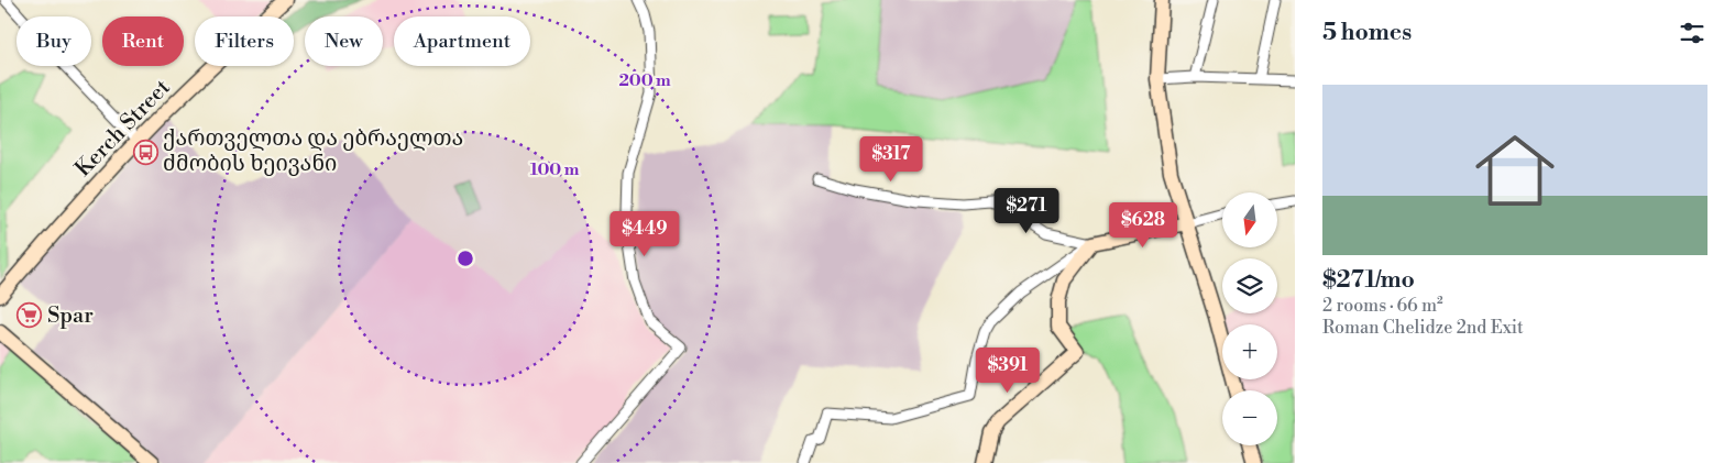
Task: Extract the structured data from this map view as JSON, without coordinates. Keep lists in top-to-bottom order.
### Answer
{
  "streets": {
    "street": ["Kerch Street"]
  },
  "places": {
    "bus stop": ["ქართველთა და ებრაელთა ძმობის ხეივანი"],
    "supermarket": ["Spar"]
  },
  "north": "bottom",
  "page": {
    "heading": "5 homes",
    "chip": [
      "Buy",
      "Rent",
      "Filters",
      "New",
      "Apartment"
    ],
    "list": [
      {
        "name": "$271/mo",
        "note": "2 rooms · 66 m² · Roman Chelidze 2nd Exit"
      }
    ],
    "price": [
      "$317",
      "$271",
      "$628",
      "$449",
      "$391"
    ],
    "map_buttons": ["+", "−"]
  },
  "rings": ["200 m", "100 m"]
}
